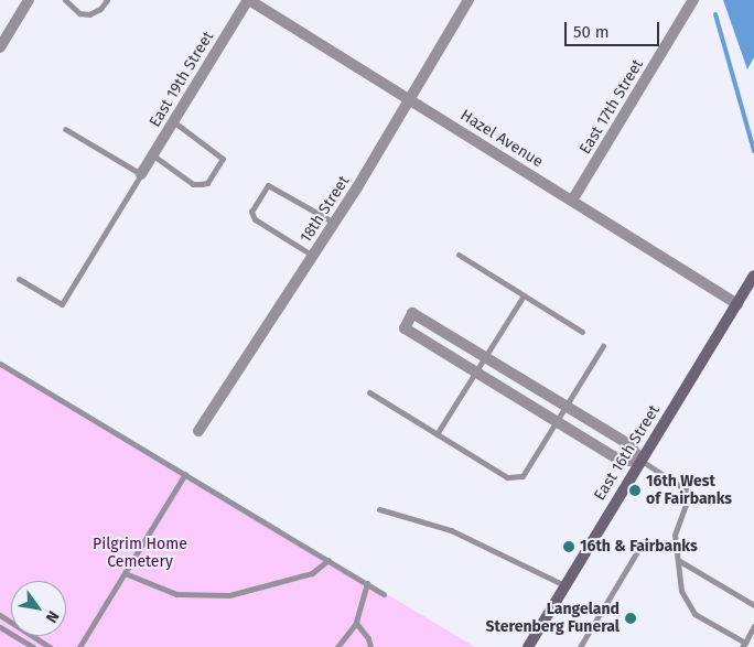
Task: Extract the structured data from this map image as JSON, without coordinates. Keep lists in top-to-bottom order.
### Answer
{
  "streets": {
    "main road": ["East 16th Street"],
    "street": [
      "East 19th Street",
      "East 17th Street",
      "Hazel Avenue",
      "18th Street"
    ]
  },
  "crossings": [
    ["East 19th Street", "Hazel Avenue"],
    ["East 17th Street", "Hazel Avenue"],
    ["Hazel Avenue", "18th Street"],
    ["Hazel Avenue", "East 16th Street"]
  ],
  "parks": ["Pilgrim Home Cemetery"],
  "places": ["16th West of Fairbanks", "16th & Fairbanks", "Langeland Sterenberg Funeral"],
  "scale_bar": "50 m",
  "north": "bottom right"
}
